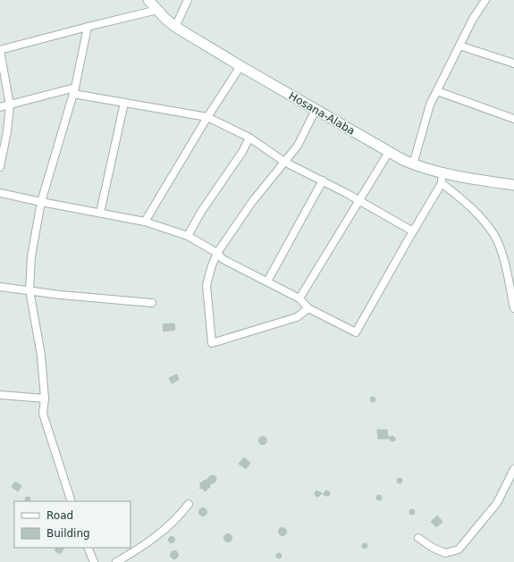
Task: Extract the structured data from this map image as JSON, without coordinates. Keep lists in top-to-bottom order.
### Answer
{
  "streets": {
    "main road": ["Hosana-Alaba"]
  },
  "legend": ["Road", "Building"]
}
